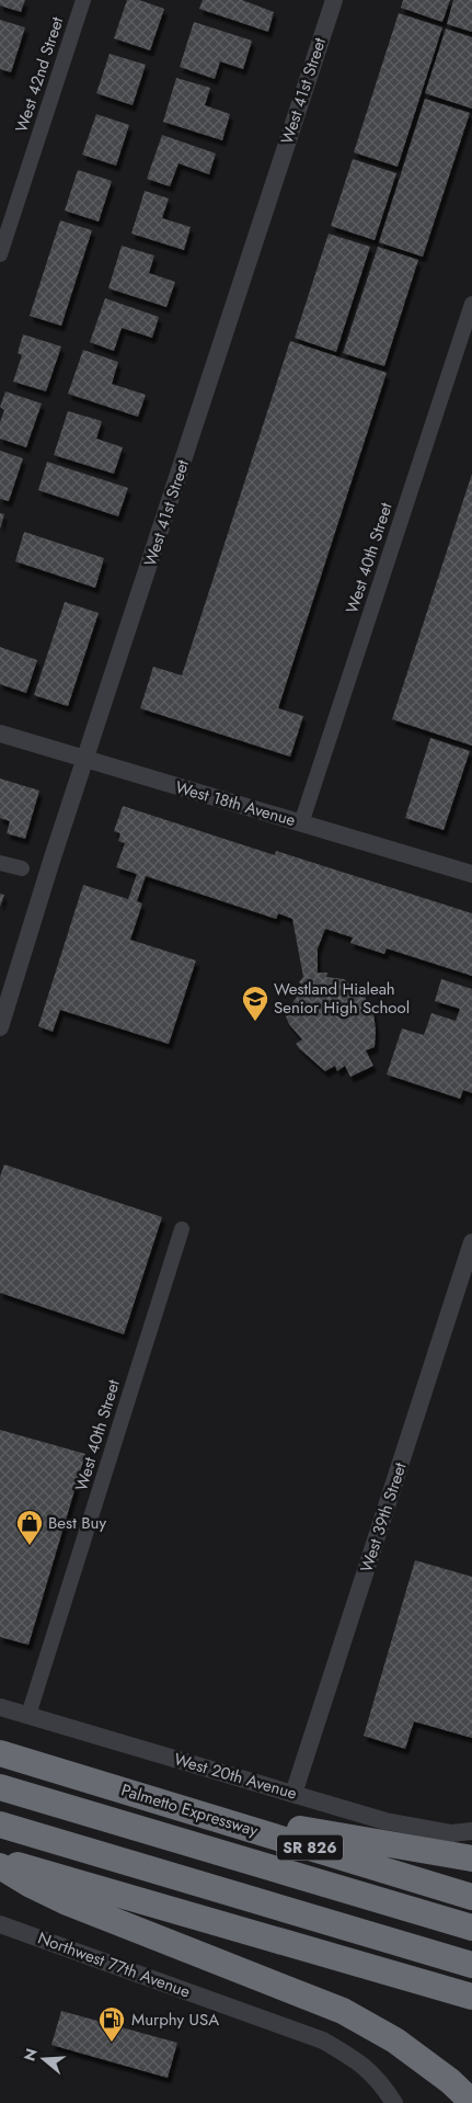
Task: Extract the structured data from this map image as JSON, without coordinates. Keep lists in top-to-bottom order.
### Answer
{
  "streets": {
    "highway": ["Palmetto Expressway", "SR 826"],
    "street": [
      "West 42nd Street",
      "West 41st Street",
      "West 40th Street",
      "West 18th Avenue",
      "West 39th Street",
      "West 20th Avenue",
      "Northwest 77th Avenue"
    ]
  },
  "crossings": [
    ["West 41st Street", "West 18th Avenue"],
    ["West 40th Street", "West 18th Avenue"],
    ["West 40th Street", "West 20th Avenue"],
    ["West 39th Street", "West 20th Avenue"]
  ],
  "places": {
    "school or university": ["Westland Hialeah Senior High School"],
    "shop": ["Best Buy"],
    "fuel station": ["Murphy USA"]
  },
  "north": "left"
}
